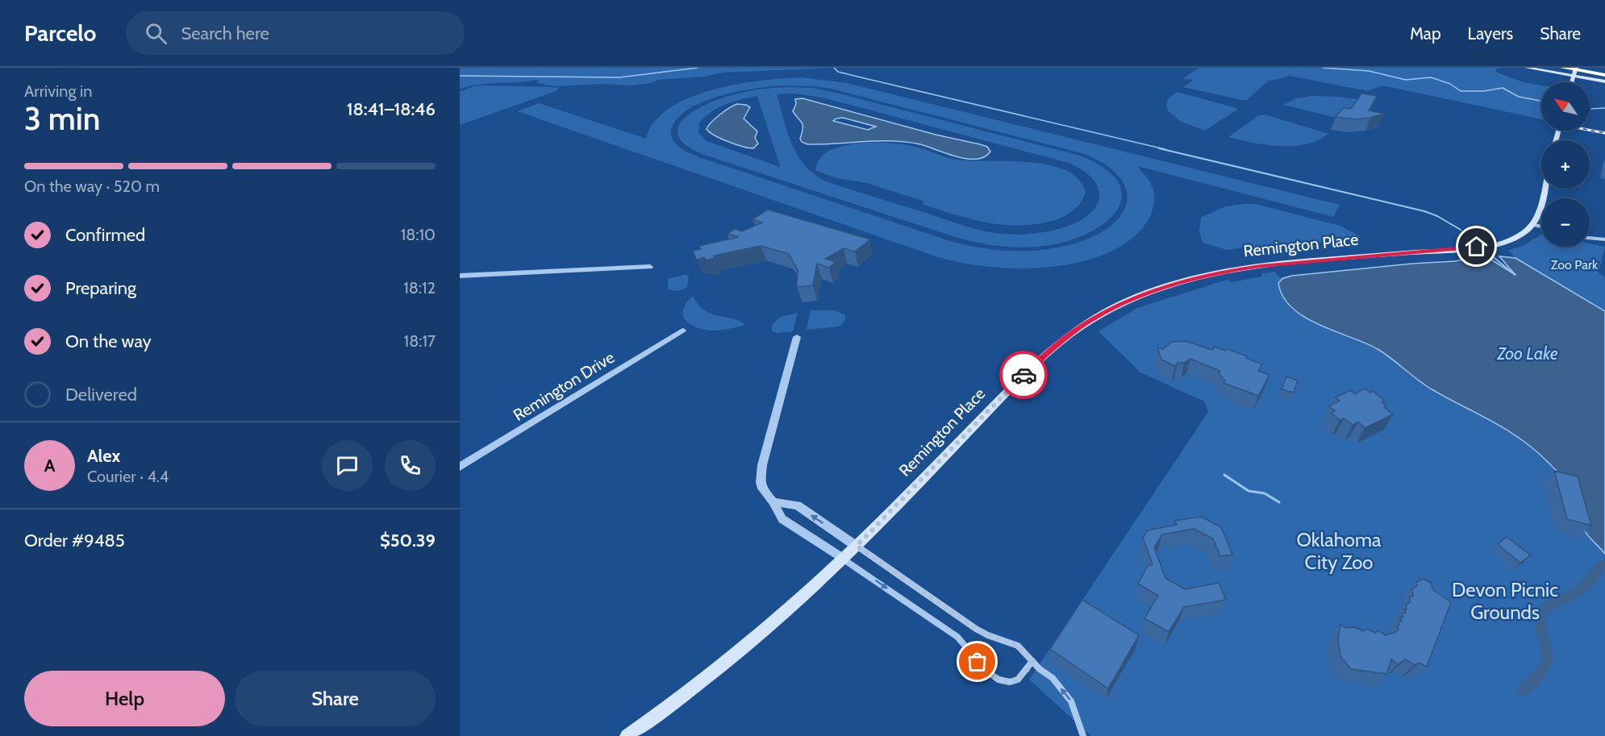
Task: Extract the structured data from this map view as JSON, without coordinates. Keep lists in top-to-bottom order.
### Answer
{
  "streets": {
    "main road": ["Remington Place"],
    "street": ["Remington Drive"]
  },
  "water": ["Zoo Lake"],
  "parks": ["Zoo Park", "Oklahoma City Zoo", "Devon Picnic Grounds"],
  "north": "top left",
  "page": {
    "header": "Parcelo",
    "search": "Search here",
    "nav": ["Map", "Layers", "Share"],
    "heading": ["3 min", "Arriving in", "18:41–18:46"],
    "panel": [
      "Alex",
      "Courier · 4.4",
      "Order #9485",
      "$50.39"
    ],
    "map_buttons": ["+", "−"],
    "bar": "On the way · 520 m",
    "list": [
      ["Confirmed", "18:10"],
      ["Preparing", "18:12"],
      ["On the way", "18:17"],
      "Delivered"
    ],
    "round": "A",
    "buttons": ["Help", "Share"]
  }
}
